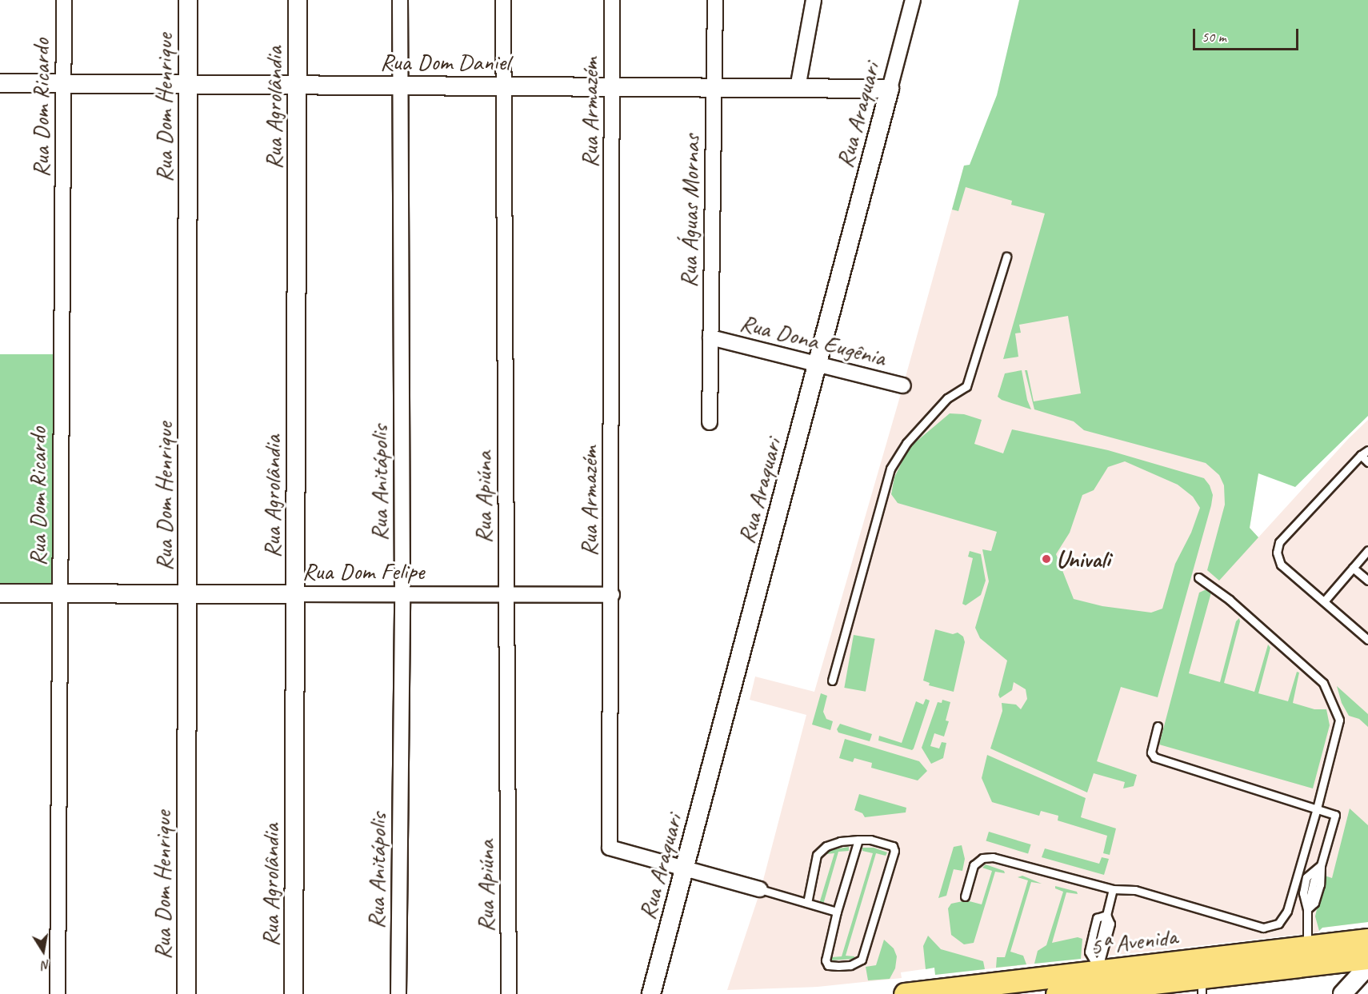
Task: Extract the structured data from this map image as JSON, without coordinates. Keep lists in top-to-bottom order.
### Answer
{
  "streets": {
    "main road": ["5ª Avenida"],
    "street": [
      "Rua Dom Daniel",
      "Rua Dom Ricardo",
      "Rua Dom Henrique",
      "Rua Agrolândia",
      "Rua Armazém",
      "Rua Araquari",
      "Rua Águas Mornas",
      "Rua Dona Eugênia",
      "Rua Anitápolis",
      "Rua Apiúna",
      "Rua Dom Felipe"
    ]
  },
  "crossings": [
    ["Rua Dom Daniel", "Rua Dom Ricardo"],
    ["Rua Dom Daniel", "Rua Dom Henrique"],
    ["Rua Dom Daniel", "Rua Agrolândia"],
    ["Rua Dom Daniel", "Rua Armazém"],
    ["Rua Dom Daniel", "Rua Araquari"],
    ["Rua Dom Daniel", "Rua Águas Mornas"],
    ["Rua Dom Daniel", "Rua Anitápolis"],
    ["Rua Dom Daniel", "Rua Apiúna"],
    ["Rua Dom Ricardo", "Rua Dom Felipe"],
    ["Rua Dom Henrique", "Rua Dom Felipe"],
    ["Rua Agrolândia", "Rua Dom Felipe"],
    ["Rua Armazém", "Rua Araquari"],
    ["Rua Armazém", "Rua Dom Felipe"],
    ["Rua Araquari", "Rua Dona Eugênia"],
    ["Rua Águas Mornas", "Rua Dona Eugênia"],
    ["Rua Anitápolis", "Rua Dom Felipe"],
    ["Rua Apiúna", "Rua Dom Felipe"]
  ],
  "places": ["Univali"],
  "scale_bar": "50 m",
  "north": "bottom"
}
